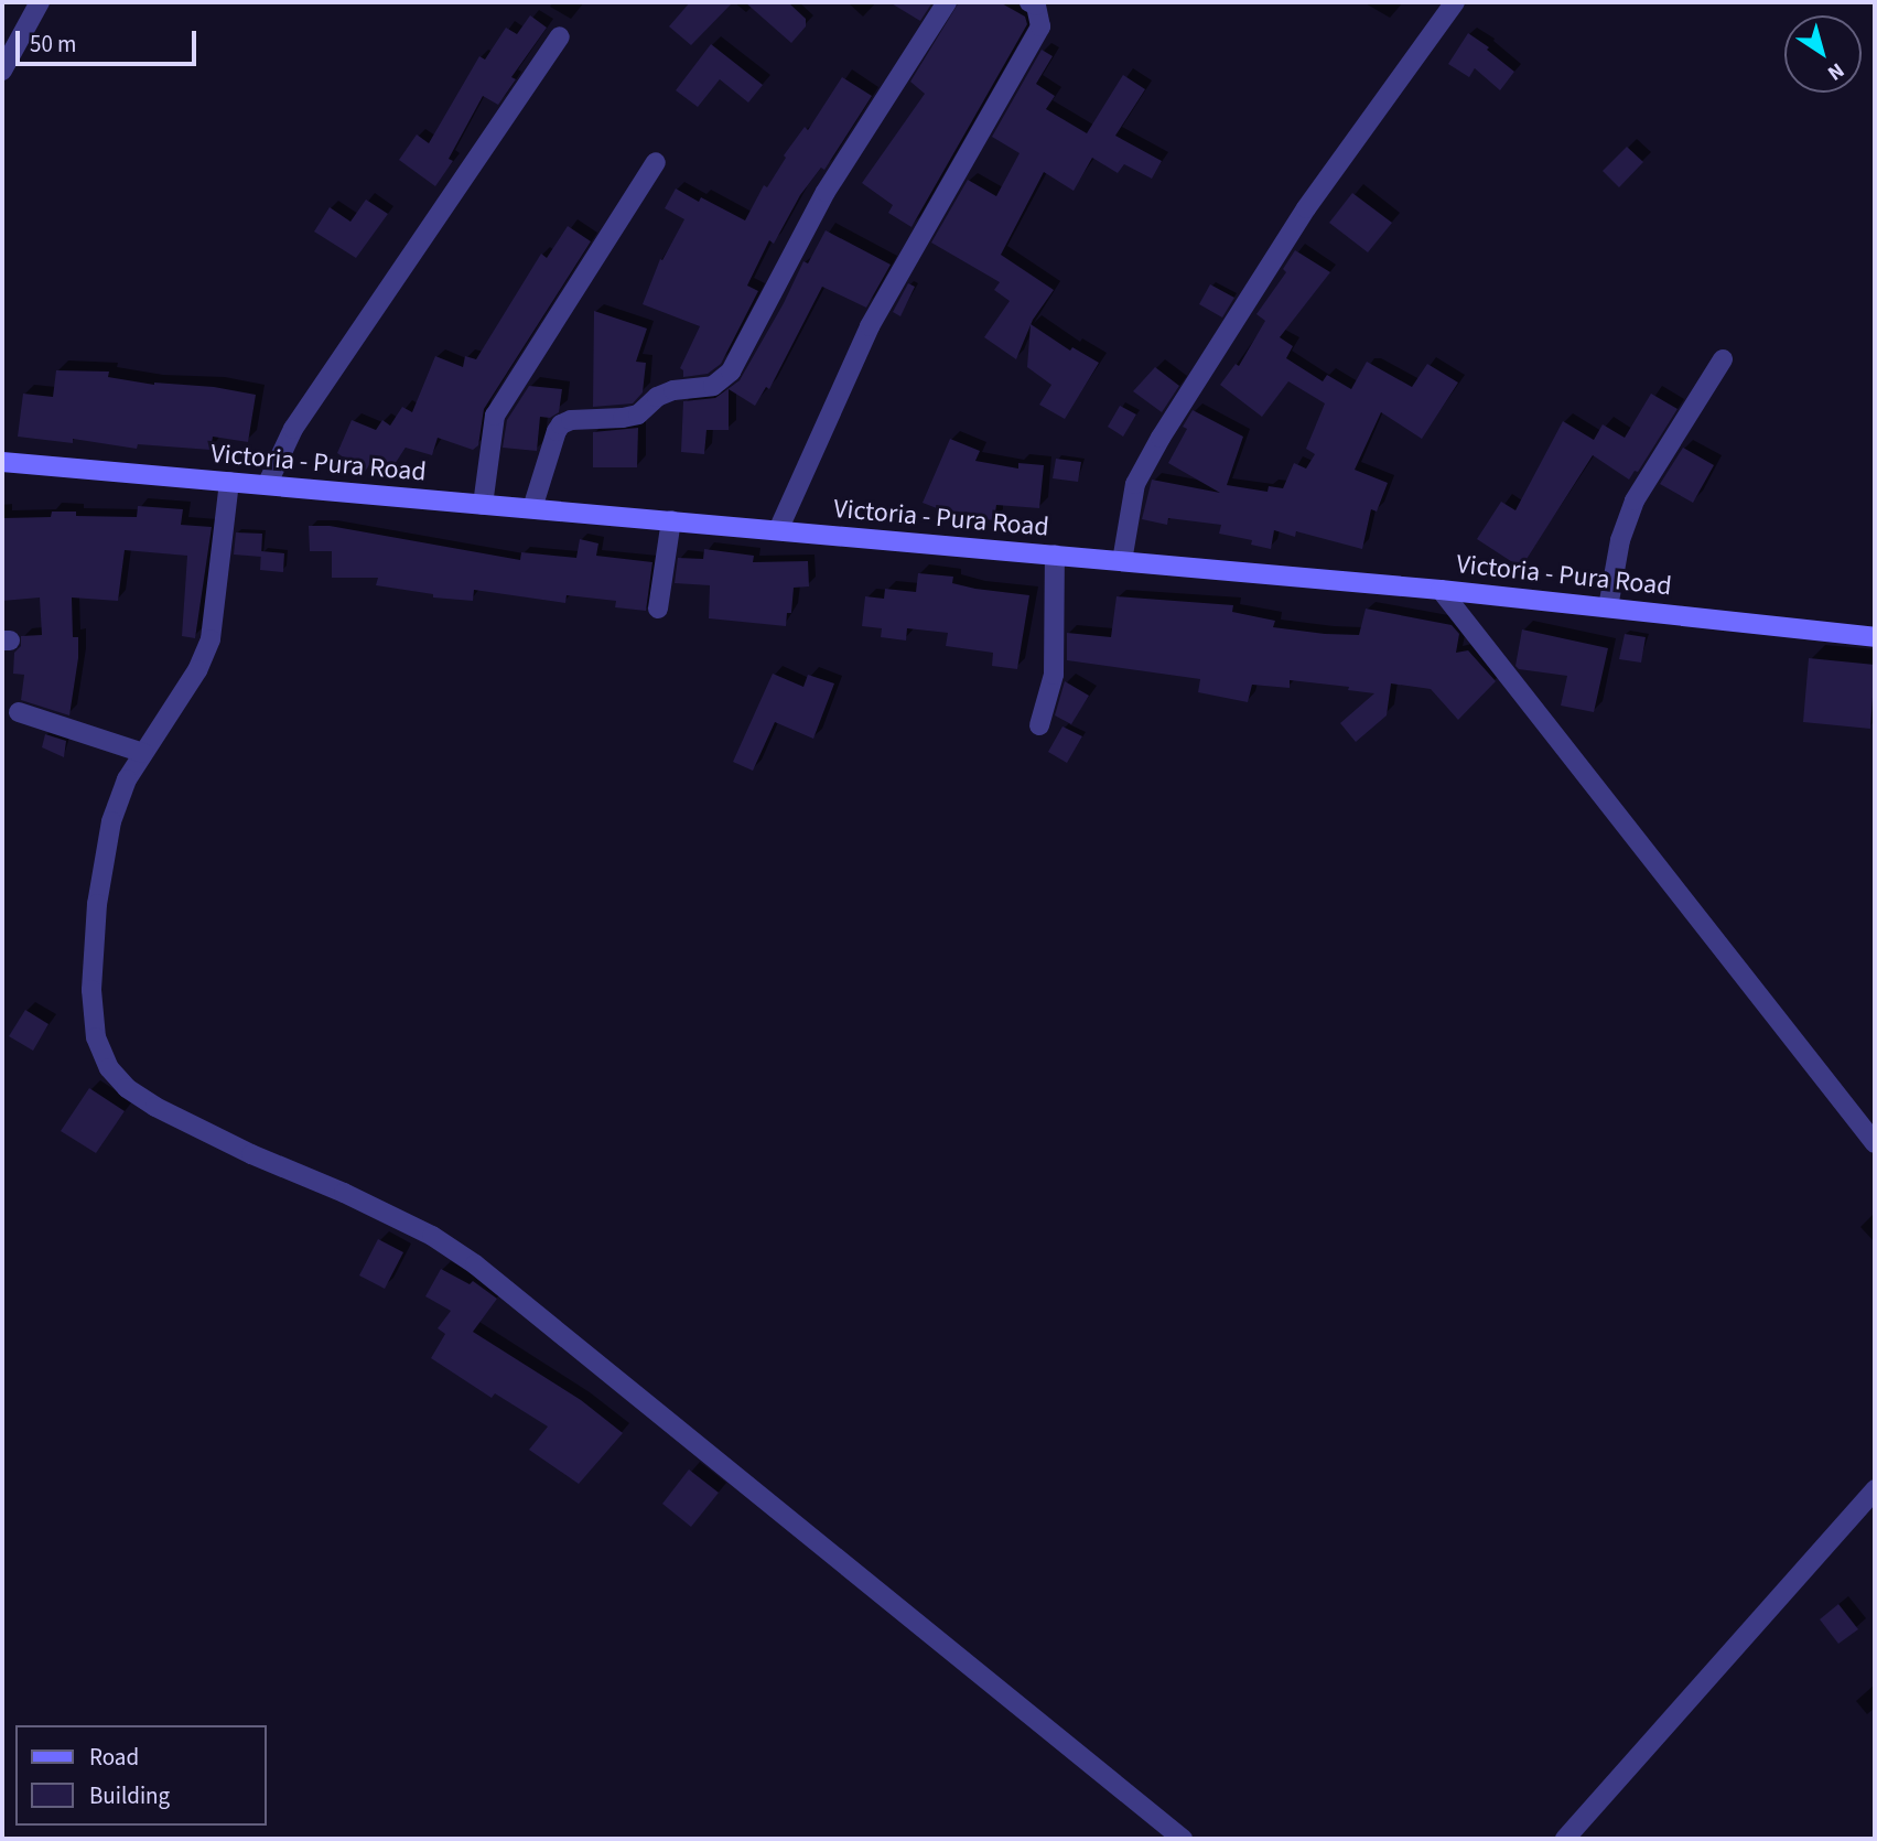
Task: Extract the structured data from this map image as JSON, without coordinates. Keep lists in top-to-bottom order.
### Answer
{
  "streets": {
    "main road": ["Victoria - Pura Road"]
  },
  "legend": ["Road", "Building"],
  "scale_bar": "50 m",
  "north": "bottom right"
}
